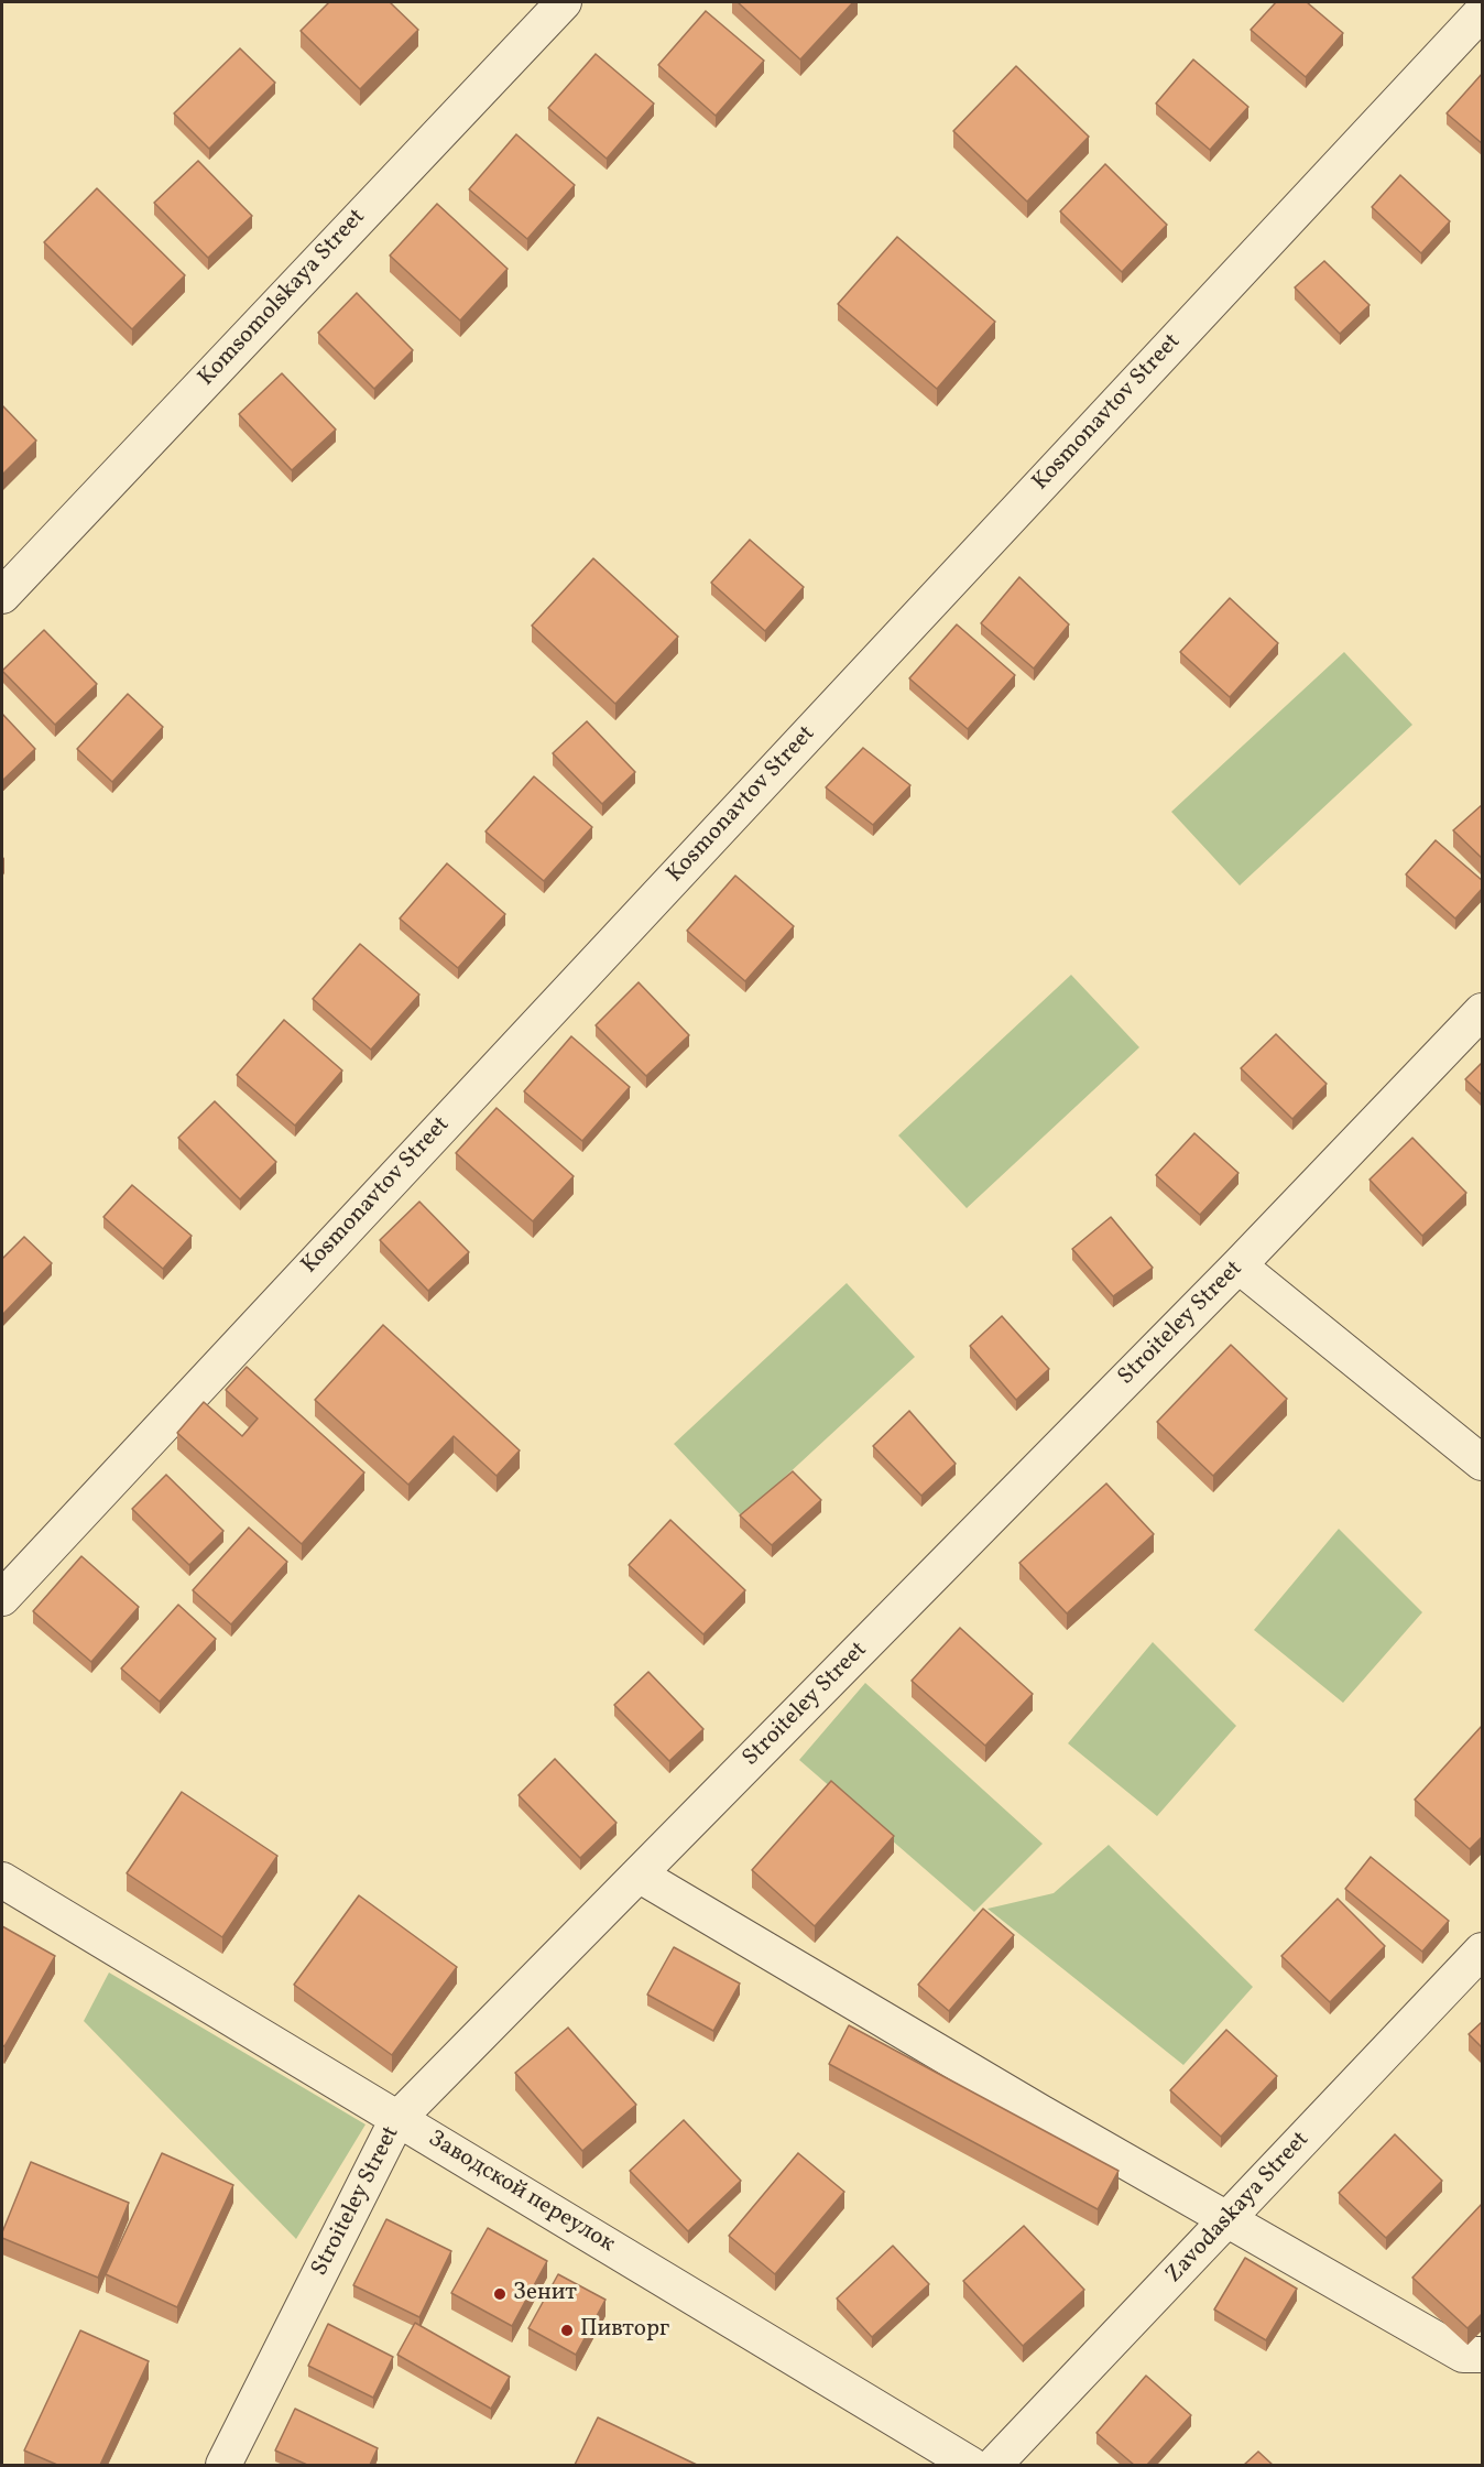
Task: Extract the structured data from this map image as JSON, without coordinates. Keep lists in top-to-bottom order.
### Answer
{
  "streets": {
    "street": [
      "Komsomolskaya Street",
      "Kosmonavtov Street",
      "Stroiteley Street",
      "Заводской переулок",
      "Zavodaskaya Street"
    ]
  },
  "crossings": [
    ["Stroiteley Street", "Заводской переулок"]
  ],
  "places": ["Зенит", "Пивторг"]
}
